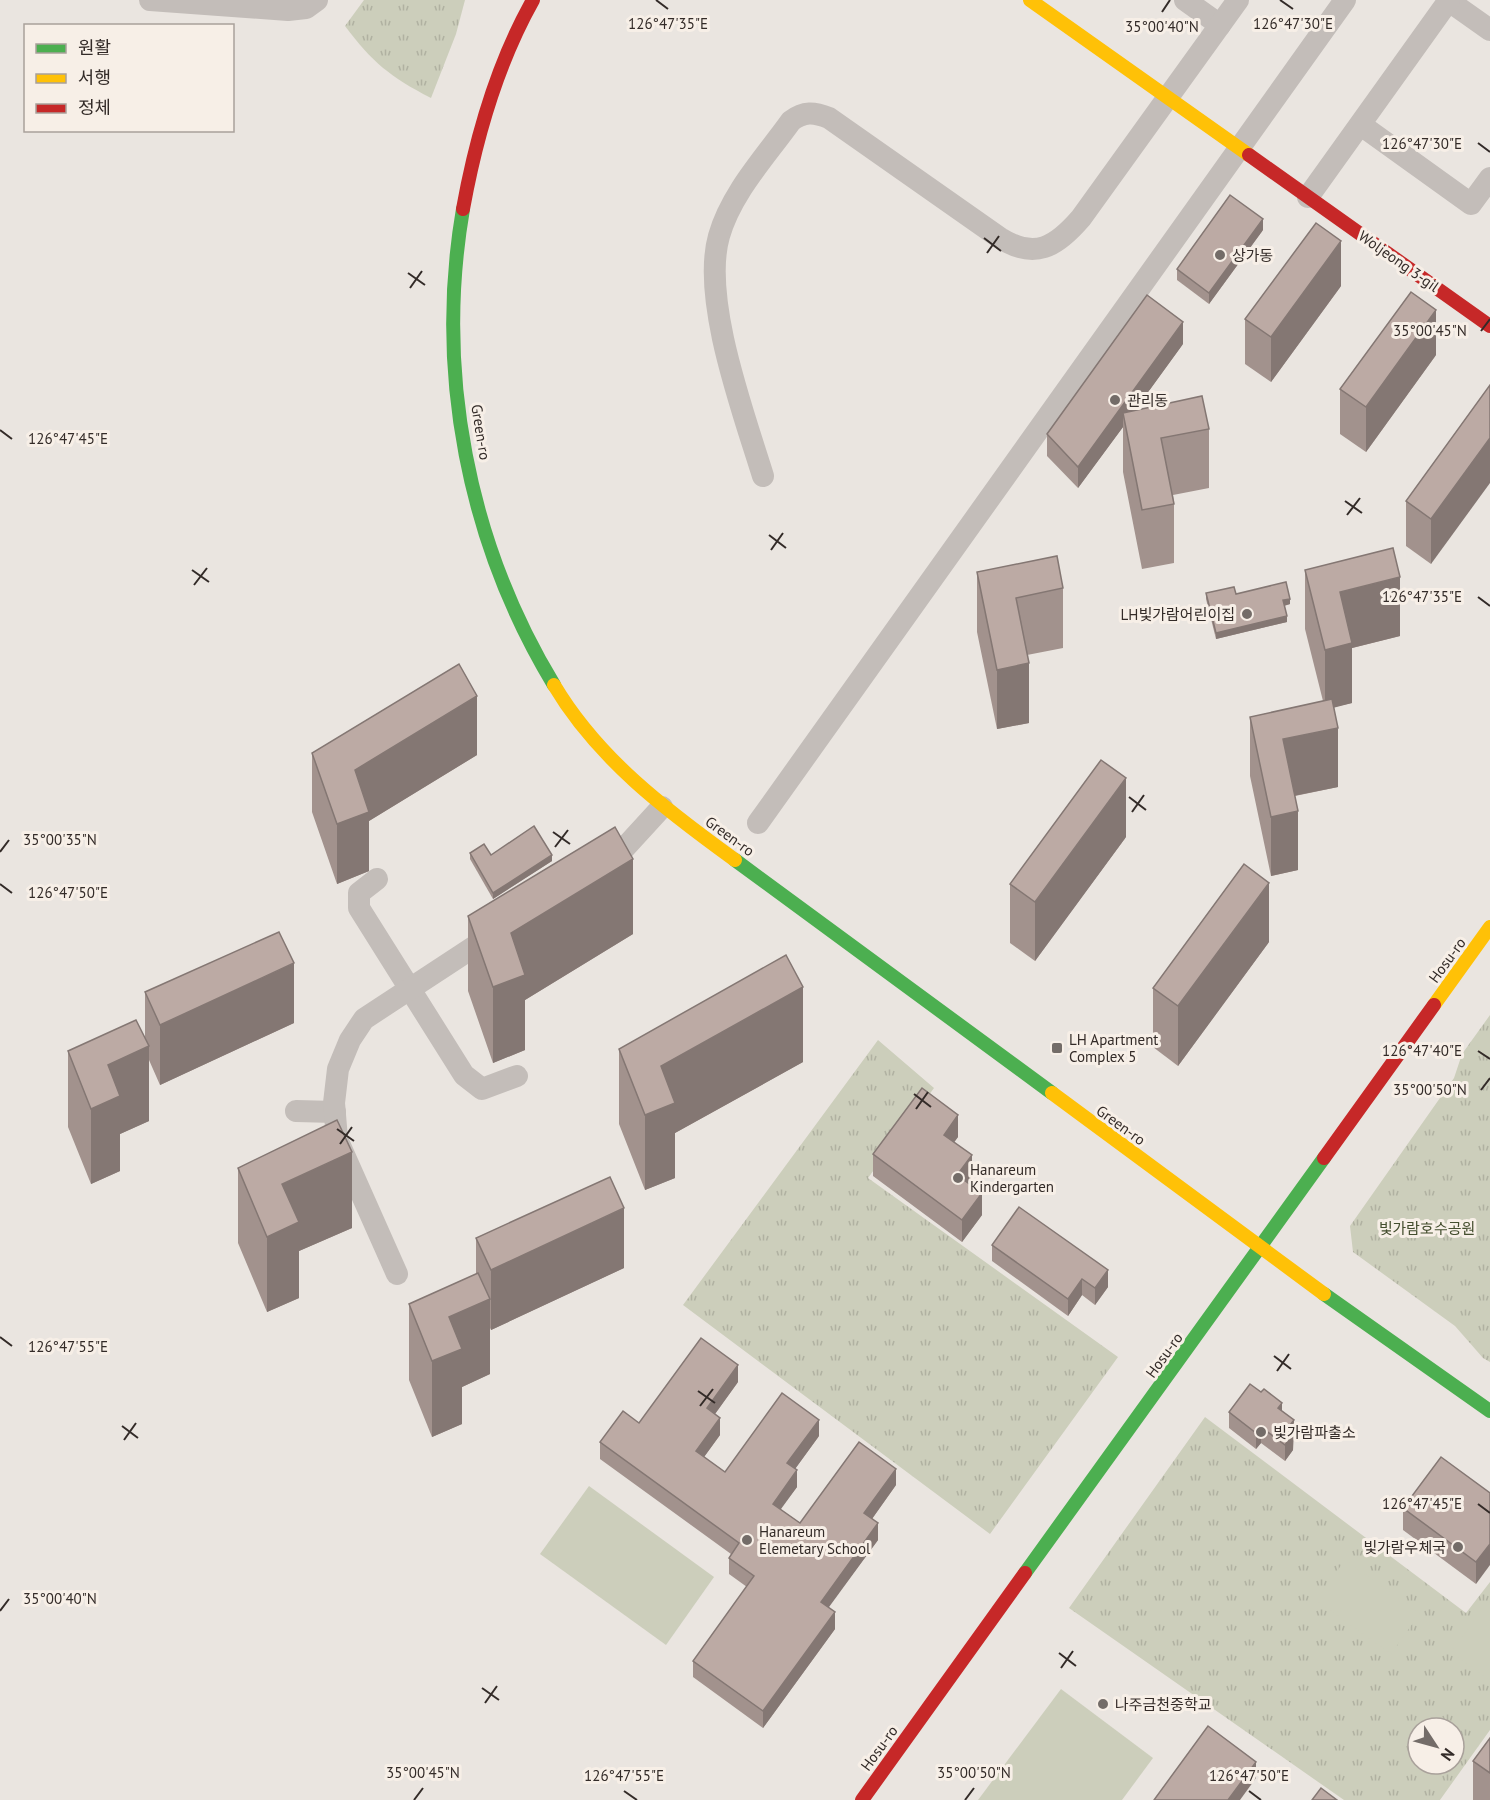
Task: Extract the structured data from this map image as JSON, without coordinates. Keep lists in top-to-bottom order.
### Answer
{
  "streets": {
    "street": ["Woljeong 3-gil", "Green-ro", "Hosu-ro"]
  },
  "crossings": [
    ["Green-ro", "Hosu-ro"]
  ],
  "parks": ["빛가람호수공원"],
  "places": {
    "other": [
      "상가동",
      "관리동",
      "LH빛가람어린이집",
      "Hanareum Kindergarten",
      "빛가람파출소",
      "Hanareum Elemetary School",
      "빛가람우체국",
      "나주금천중학교"
    ],
    "transit": ["LH Apartment Complex 5"]
  },
  "legend": ["원활", "서행", "정체"],
  "north": "bottom right",
  "coordinates": [
    "126°47'35\"E",
    "126°47'30\"E",
    "35°00'40\"N",
    "35°00'45\"N",
    "126°47'45\"E",
    "35°00'35\"N",
    "126°47'50\"E",
    "126°47'40\"E",
    "35°00'50\"N",
    "126°47'55\"E"
  ]
}
